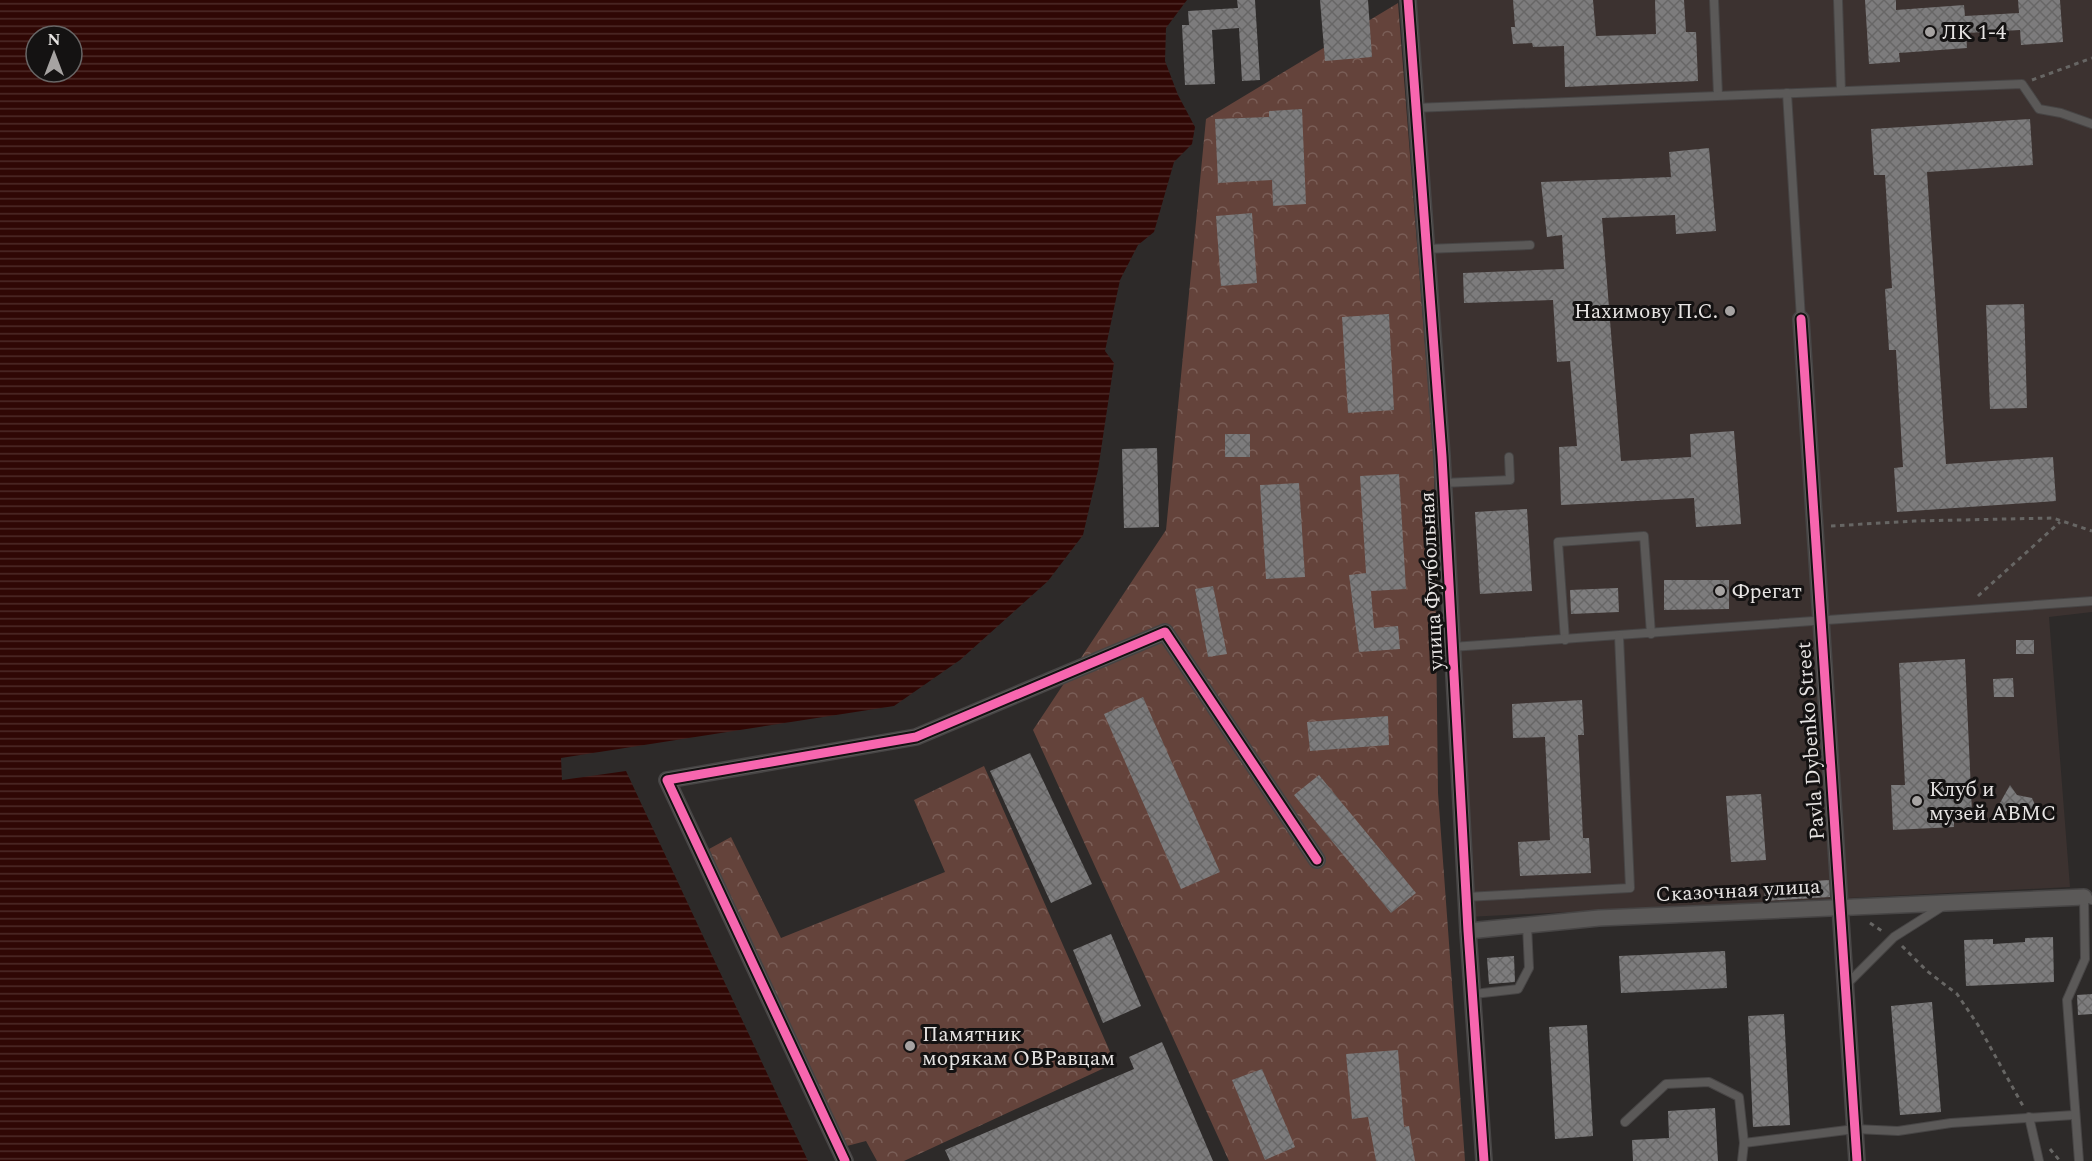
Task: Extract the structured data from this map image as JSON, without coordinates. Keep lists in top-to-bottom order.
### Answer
{
  "streets": {
    "street": ["улица Футбольная", "Pavla Dybenko Street", "Сказочная улица"]
  },
  "crossings": [
    ["улица Футбольная", "Сказочная улица"],
    ["Pavla Dybenko Street", "Сказочная улица"]
  ],
  "places": [
    "ЛК 1-4",
    "Нахимову П.С.",
    "Фрегат",
    "Клуб и музей АВМС",
    "Памятник морякам ОВРавцам"
  ],
  "north": "top"
}
